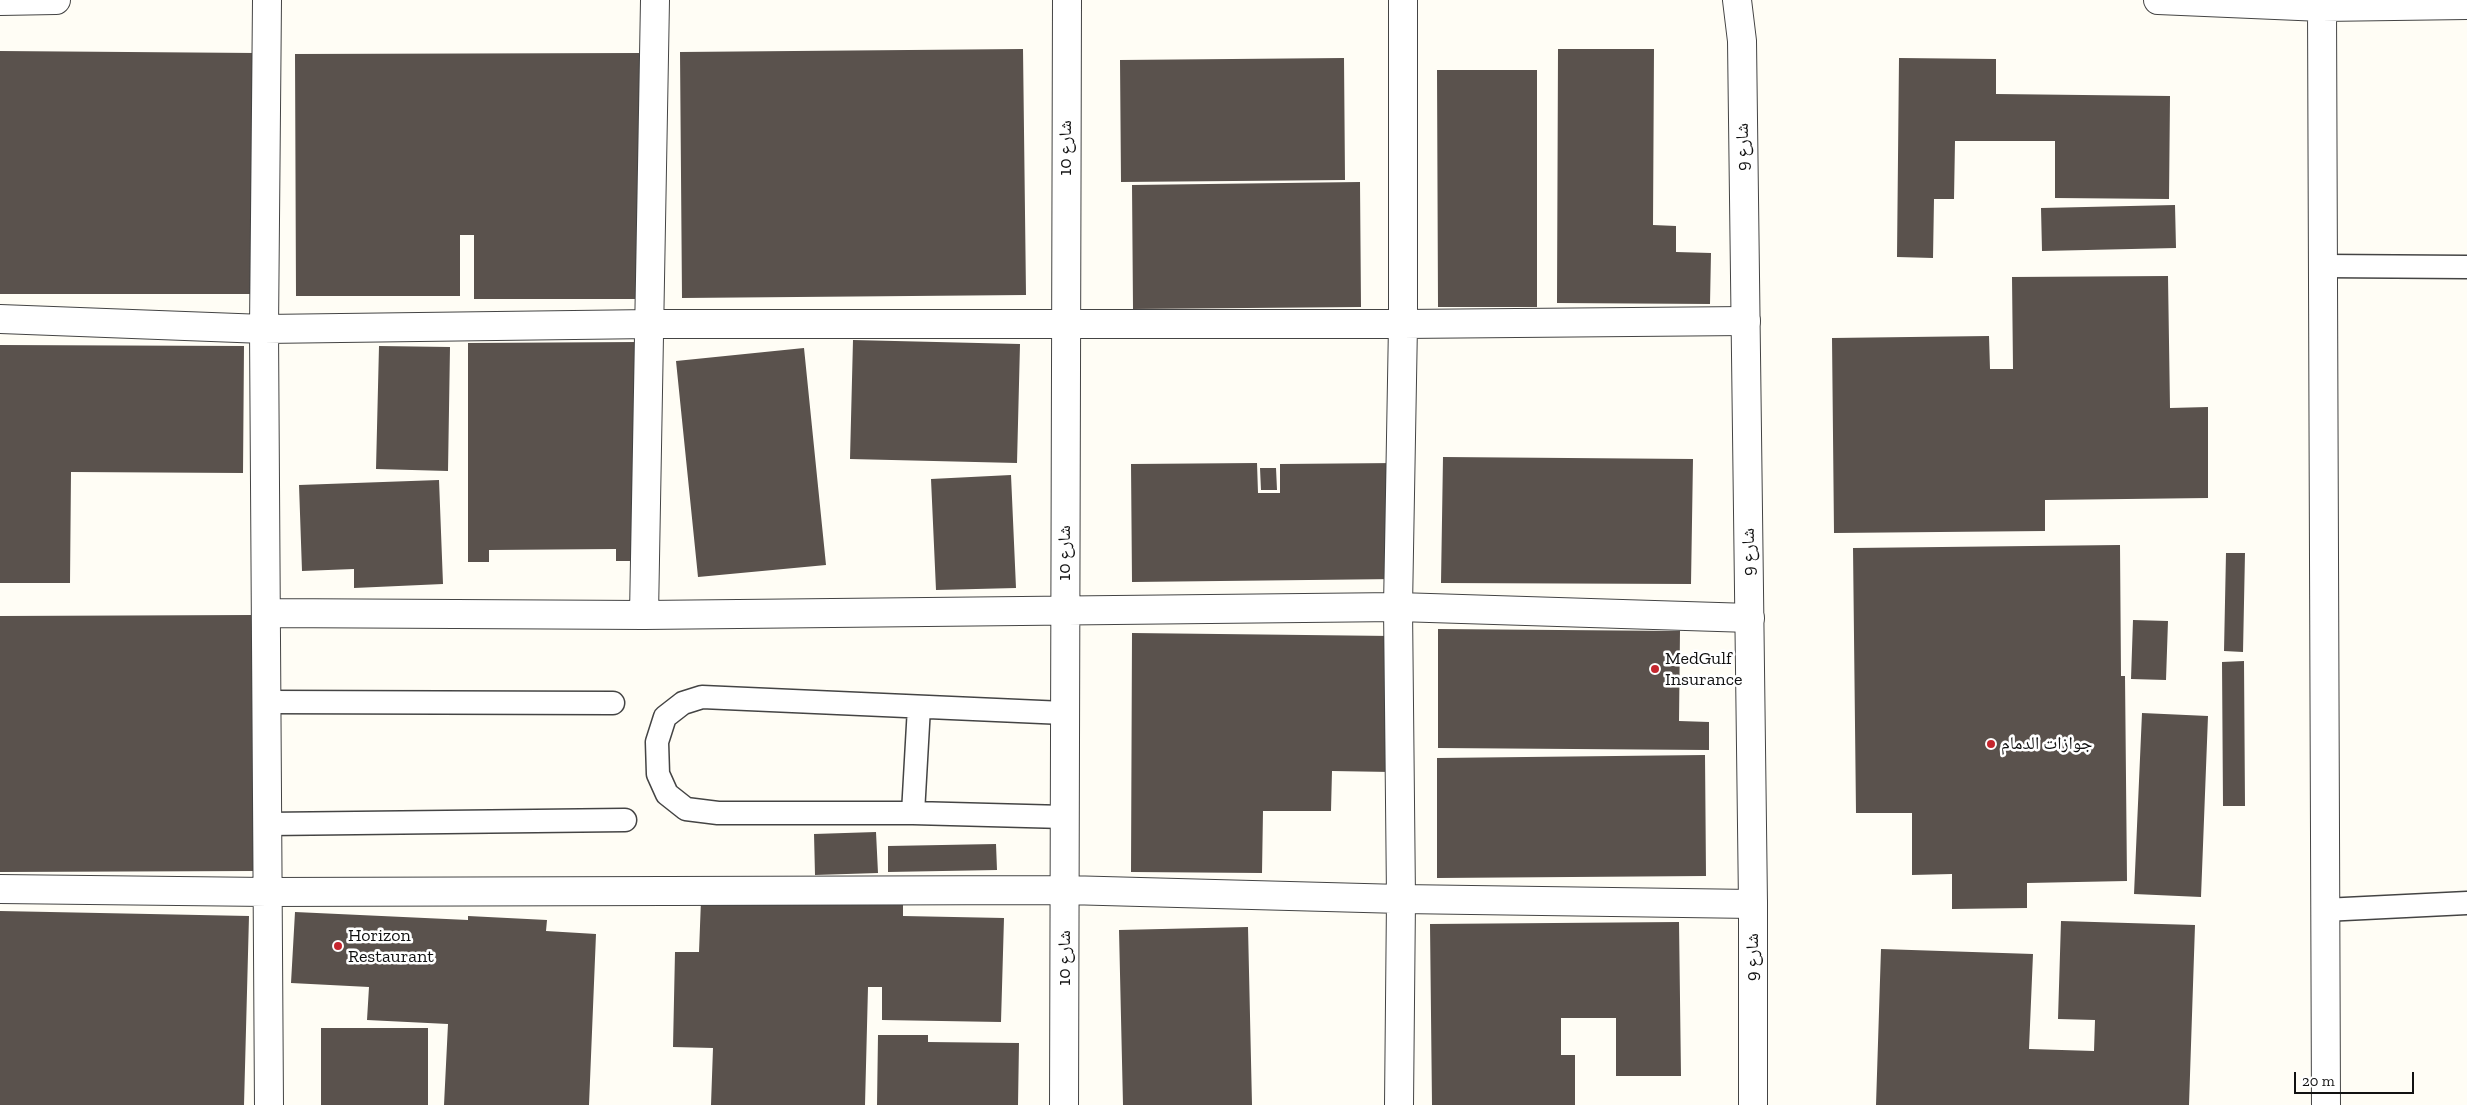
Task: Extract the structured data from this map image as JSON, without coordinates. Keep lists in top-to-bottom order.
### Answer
{
  "streets": {
    "street": ["شارع 9", "شارع 10"]
  },
  "places": ["MedGulf Insurance", "جوازات الدمام", "Horizon Restaurant"],
  "scale_bar": "20 m"
}
